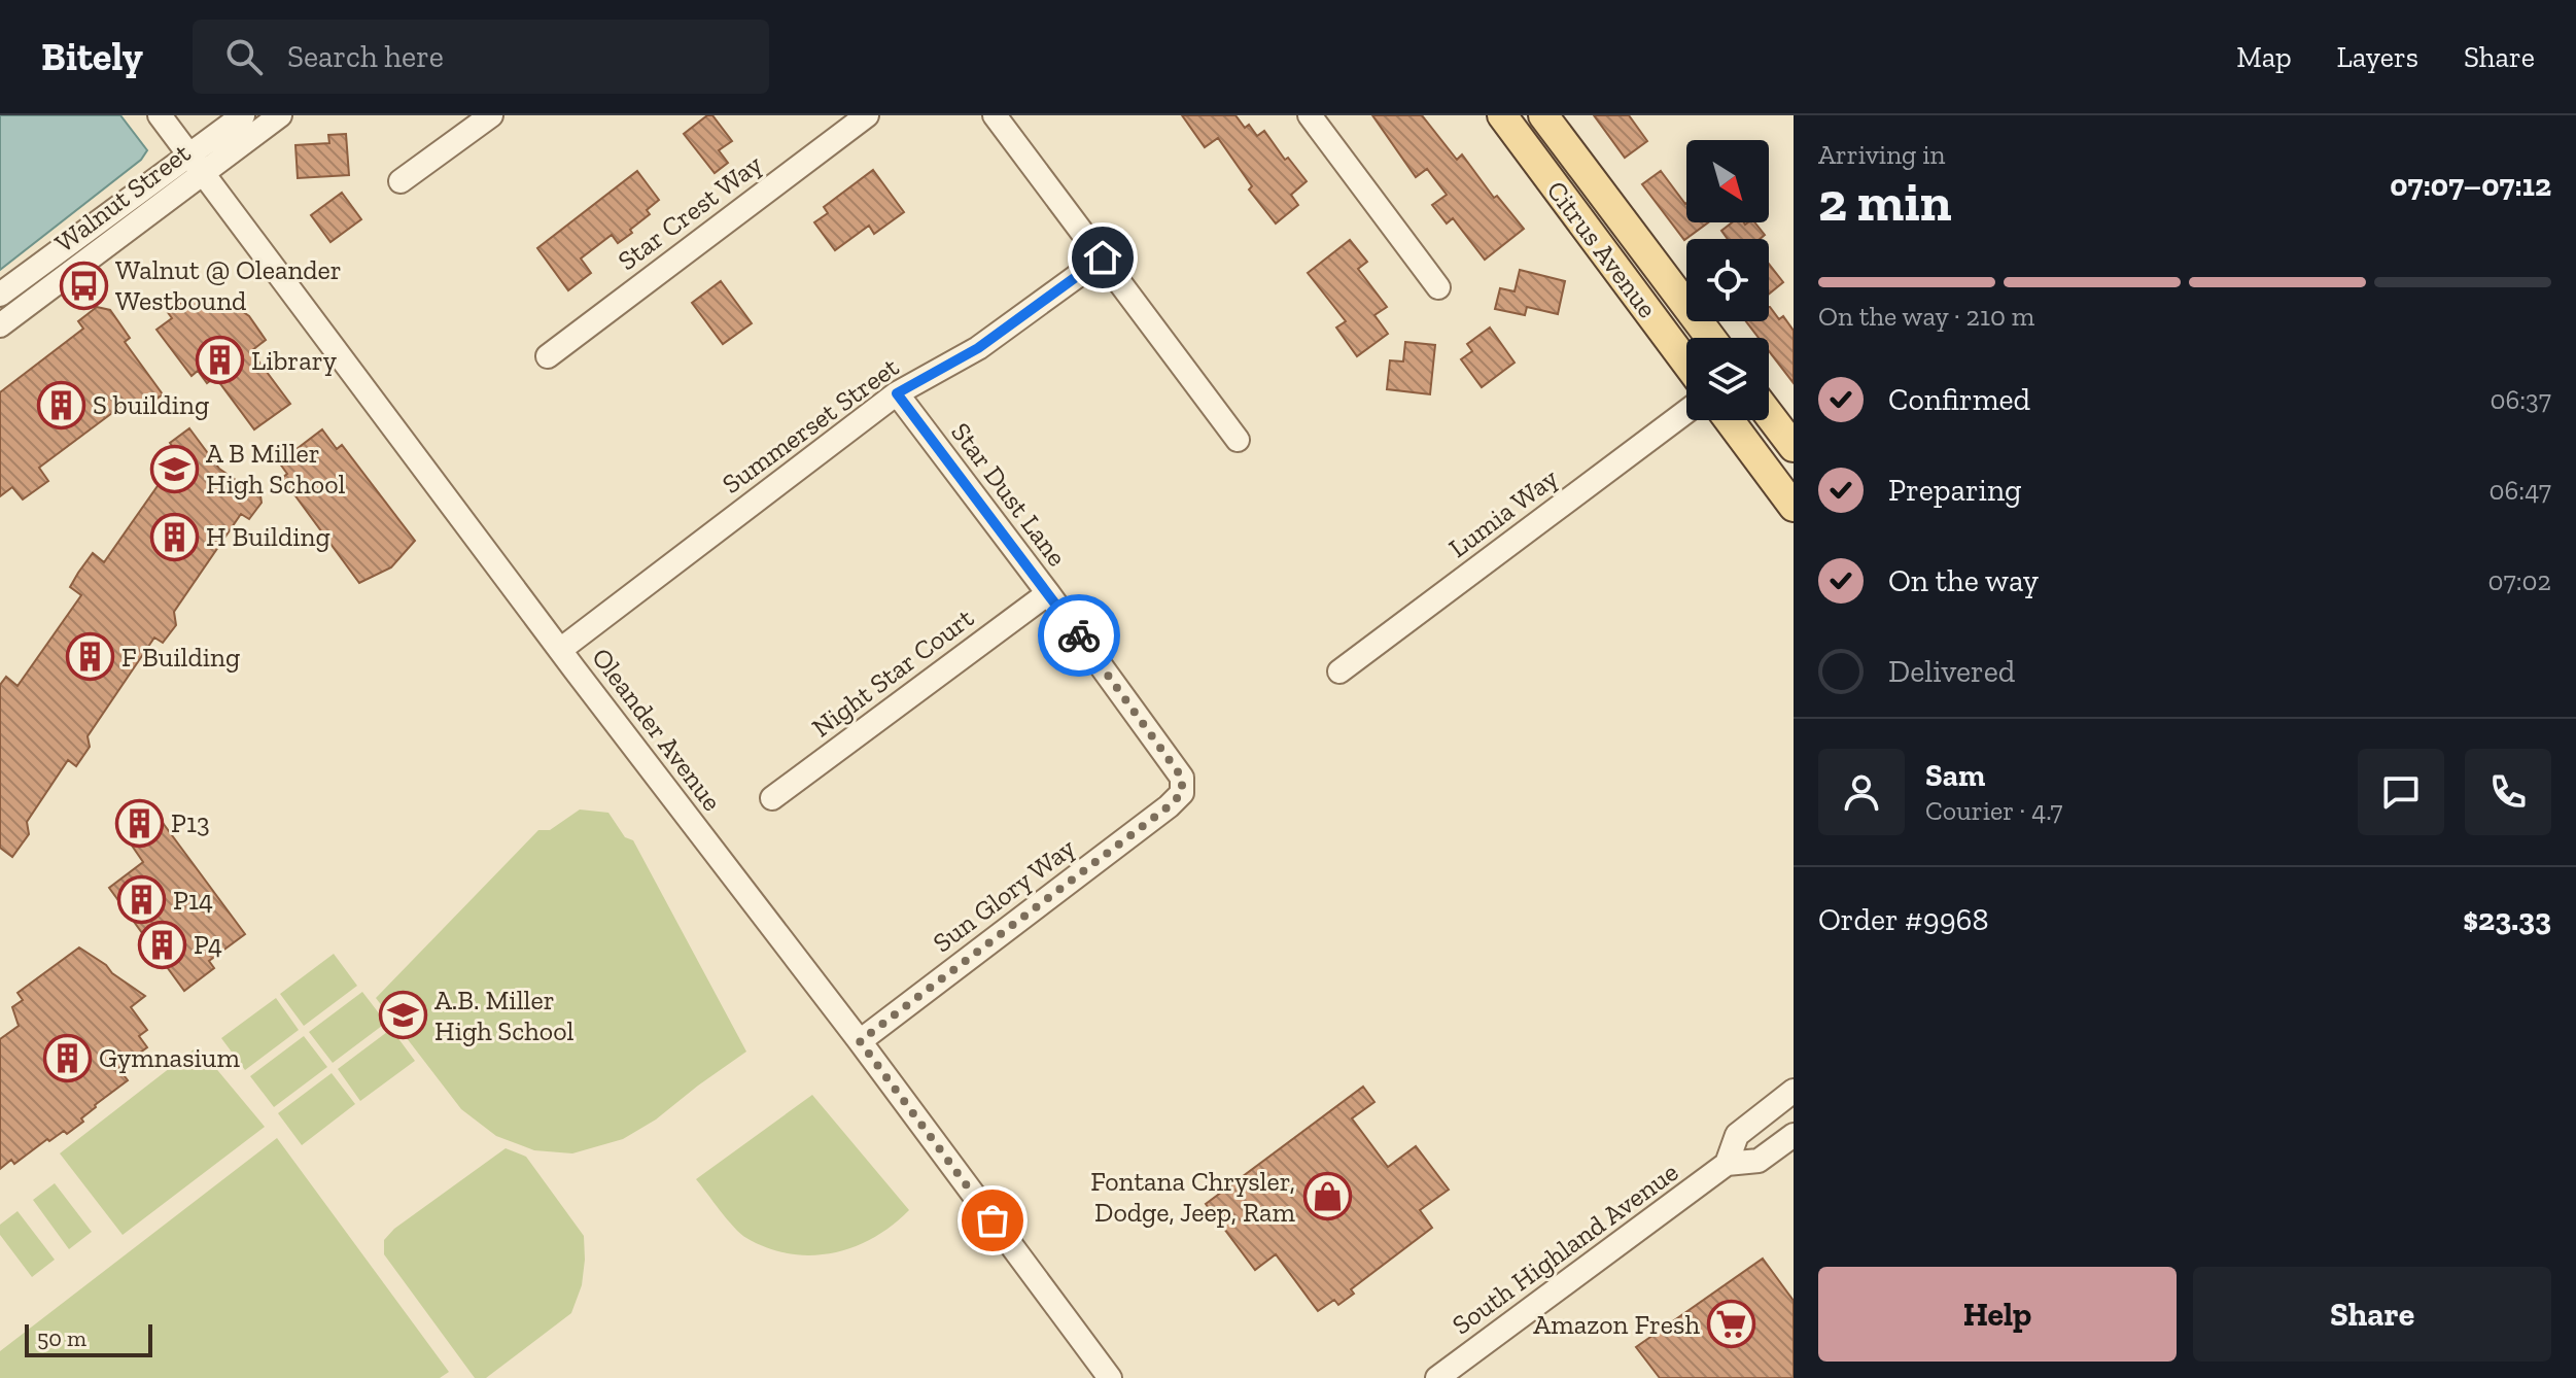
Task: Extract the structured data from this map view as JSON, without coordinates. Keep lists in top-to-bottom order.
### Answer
{
  "streets": {
    "main road": ["Citrus Avenue"],
    "street": [
      "Walnut Street",
      "Star Crest Way",
      "Summerset Street",
      "Star Dust Lane",
      "Lumia Way",
      "Night Star Court",
      "Oleander Avenue",
      "Sun Glory Way",
      "South Highland Avenue"
    ]
  },
  "crossings": [
    ["Walnut Street", "Oleander Avenue"],
    ["Summerset Street", "Star Dust Lane"],
    ["Summerset Street", "Oleander Avenue"],
    ["Star Dust Lane", "Night Star Court"],
    ["Star Dust Lane", "Sun Glory Way"],
    ["Oleander Avenue", "Sun Glory Way"]
  ],
  "places": {
    "bus stop": ["Walnut @ Oleander Westbound"],
    "building": [
      "Library",
      "S building",
      "H Building",
      "F Building",
      "P13",
      "P14",
      "P4",
      "Gymnasium"
    ],
    "school or university": ["A B Miller High School", "A.B. Miller High School"],
    "shop": ["Fontana Chrysler, Dodge, Jeep, Ram"],
    "supermarket": ["Amazon Fresh"]
  },
  "scale_bar": "50 m",
  "north": "bottom right",
  "page": {
    "header": "Bitely",
    "search": "Search here",
    "nav": ["Map", "Layers", "Share"],
    "heading": ["2 min", "Arriving in", "07:07–07:12"],
    "panel": [
      "Sam",
      "Courier · 4.7",
      "Order #9968",
      "$23.33"
    ],
    "bar": "On the way · 210 m",
    "list": [
      ["Confirmed", "06:37"],
      ["Preparing", "06:47"],
      ["On the way", "07:02"],
      "Delivered"
    ],
    "buttons": ["Help", "Share"],
    "scale": "50 m"
  }
}
